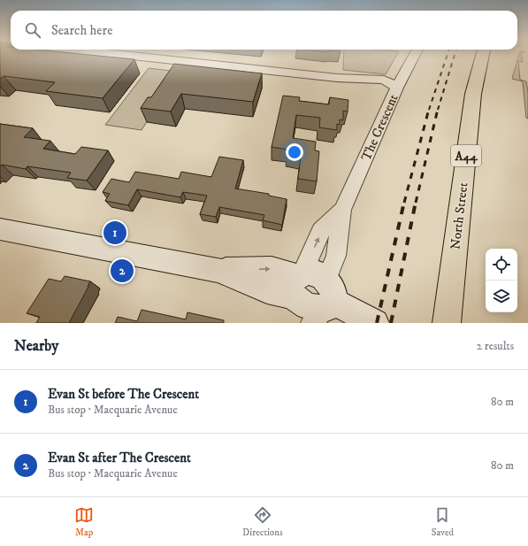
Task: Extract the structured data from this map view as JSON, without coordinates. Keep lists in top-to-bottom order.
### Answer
{
  "streets": {
    "highway": ["A44", "North Street"],
    "street": ["The Crescent"]
  },
  "page": {
    "search": "Search here",
    "pins": ["1", "2"],
    "heading": ["Nearby", "2 results"],
    "list": [
      {
        "mark": "1",
        "name": "Evan St before The Crescent",
        "note": "Bus stop · Macquarie Avenue",
        "value": "80 m"
      },
      {
        "mark": "2",
        "name": "Evan St after The Crescent",
        "note": "Bus stop · Macquarie Avenue",
        "value": "80 m"
      }
    ],
    "nav": ["Map", "Directions", "Saved"]
  }
}
